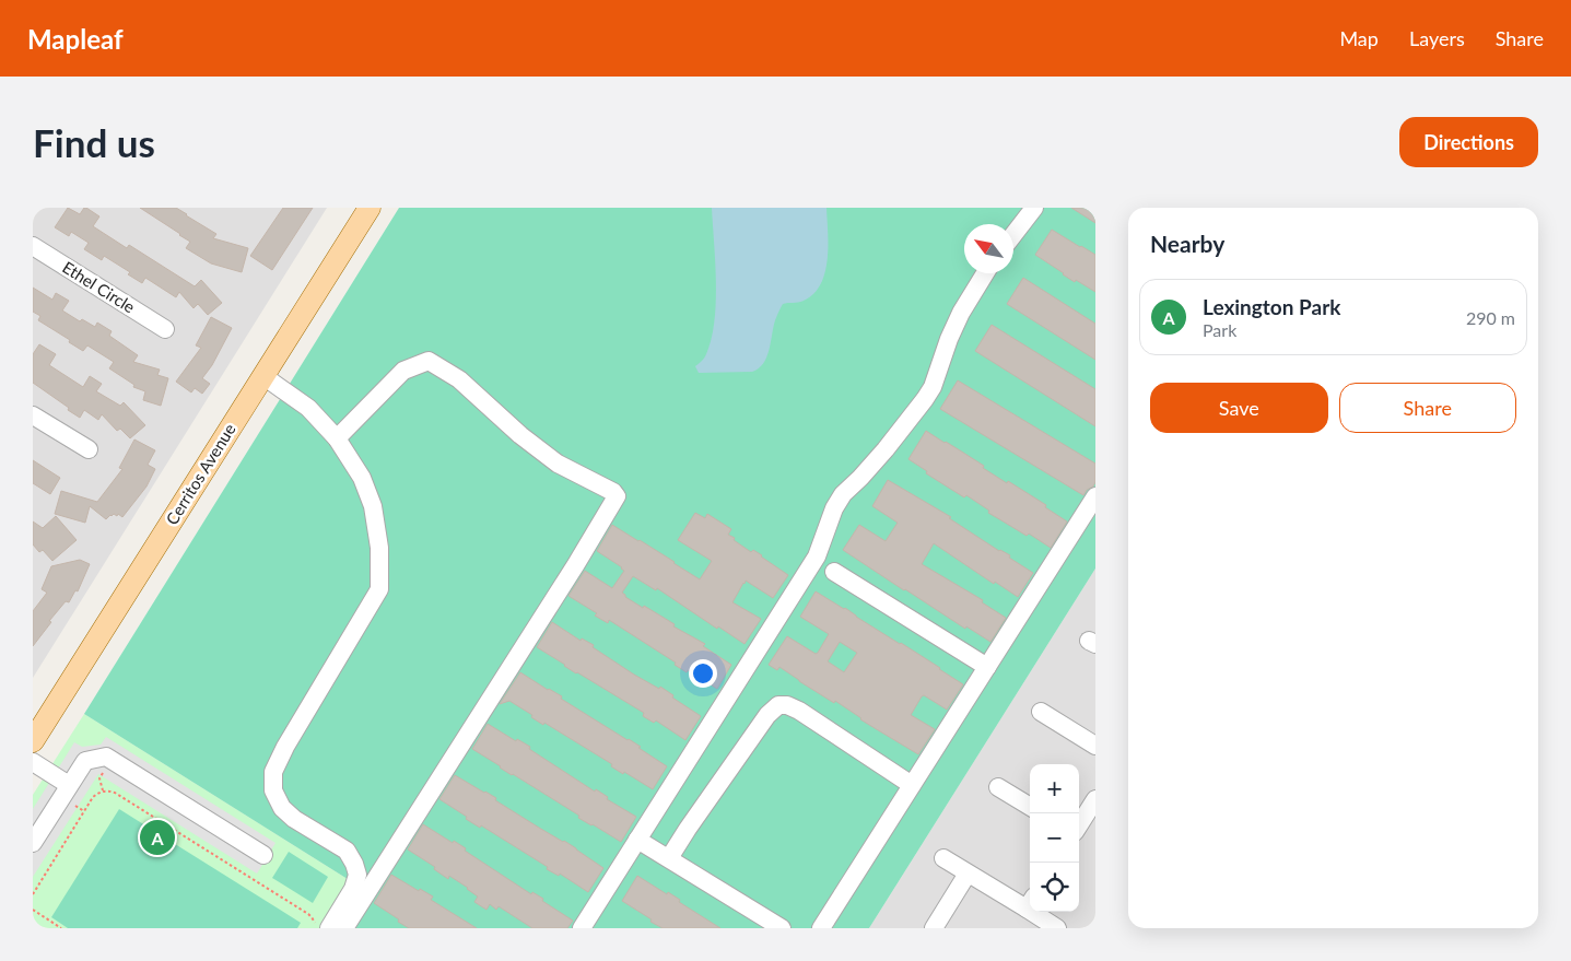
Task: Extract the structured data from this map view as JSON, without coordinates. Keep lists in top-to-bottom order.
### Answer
{
  "streets": {
    "main road": ["Cerritos Avenue"],
    "street": ["Ethel Circle"]
  },
  "north": "top left",
  "page": {
    "header": "Mapleaf",
    "nav": ["Map", "Layers", "Share"],
    "buttons": [
      "Directions",
      ["Save", "Share"]
    ],
    "title": "Find us",
    "heading": "Nearby",
    "list": [
      {
        "mark": "A",
        "name": "Lexington Park",
        "note": "Park",
        "value": "290 m"
      }
    ],
    "map_buttons": ["+", "−"],
    "pins": "A"
  }
}
